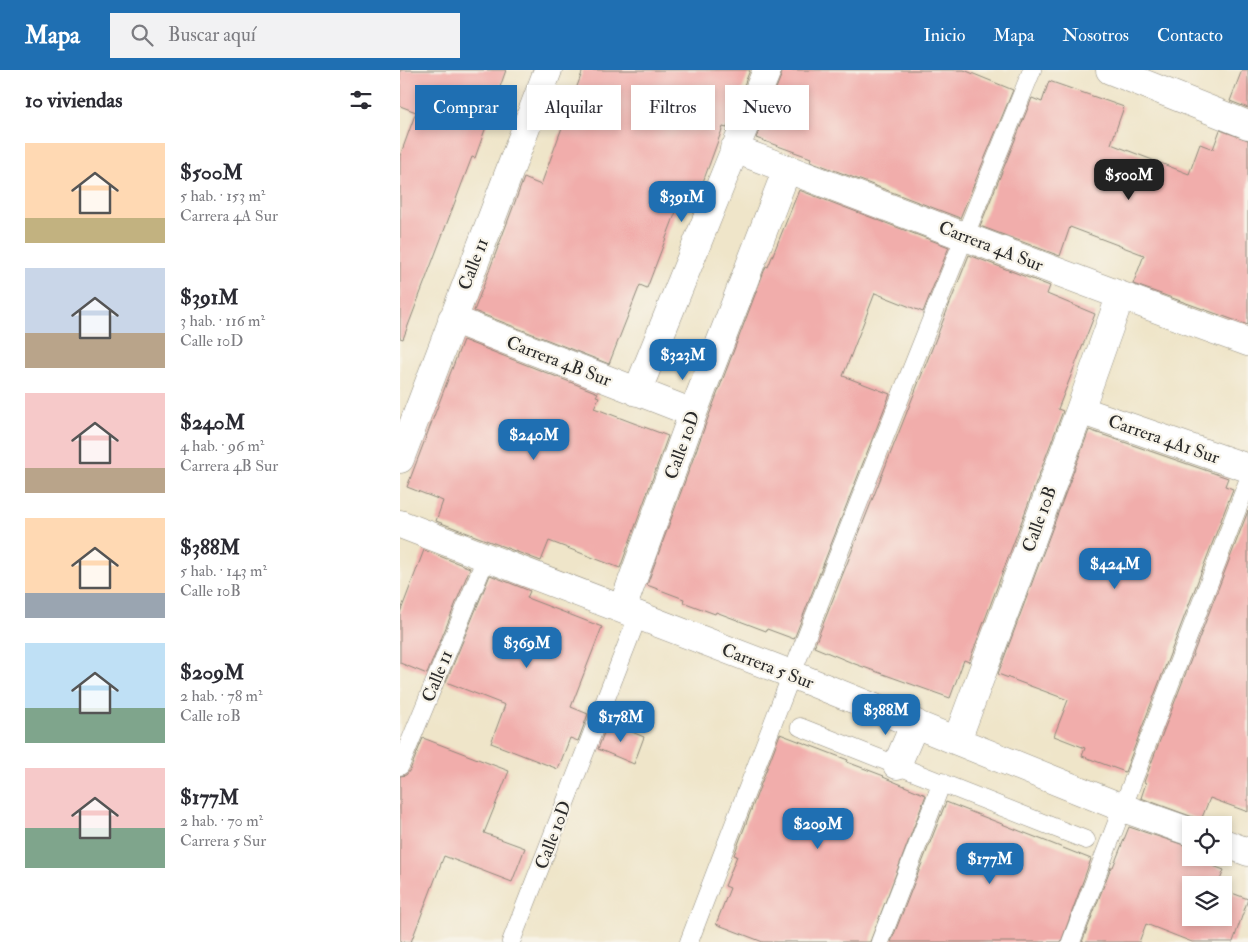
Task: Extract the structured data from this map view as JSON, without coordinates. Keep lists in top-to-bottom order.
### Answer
{
  "streets": {
    "street": [
      "Carrera 4A Sur",
      "Calle 11",
      "Carrera 4B Sur",
      "Carrera 4A1 Sur",
      "Calle 10D",
      "Calle 10B",
      "Carrera 5 Sur"
    ]
  },
  "crossings": [
    ["Carrera 4A Sur", "Calle 10D"],
    ["Carrera 4A Sur", "Calle 10B"],
    ["Calle 11", "Carrera 4B Sur"],
    ["Calle 11", "Carrera 5 Sur"],
    ["Carrera 4B Sur", "Calle 10D"],
    ["Carrera 4A1 Sur", "Calle 10B"],
    ["Calle 10D", "Carrera 5 Sur"],
    ["Calle 10B", "Carrera 5 Sur"]
  ],
  "page": {
    "header": "Mapa",
    "search": "Buscar aquí",
    "nav": [
      "Inicio",
      "Mapa",
      "Nosotros",
      "Contacto"
    ],
    "heading": "10 viviendas",
    "chip": [
      "Comprar",
      "Alquilar",
      "Filtros",
      "Nuevo"
    ],
    "list": [
      {
        "name": "$500M",
        "note": "5 hab. · 153 m² · Carrera 4A Sur"
      },
      {
        "name": "$391M",
        "note": "3 hab. · 116 m² · Calle 10D"
      },
      {
        "name": "$240M",
        "note": "4 hab. · 96 m² · Carrera 4B Sur"
      },
      {
        "name": "$388M",
        "note": "5 hab. · 143 m² · Calle 10B"
      },
      {
        "name": "$209M",
        "note": "2 hab. · 78 m² · Calle 10B"
      },
      {
        "name": "$177M",
        "note": "2 hab. · 70 m² · Carrera 5 Sur"
      }
    ],
    "price": [
      "$500M",
      "$391M",
      "$323M",
      "$240M",
      "$424M",
      "$369M",
      "$388M",
      "$178M",
      "$209M",
      "$177M"
    ]
  }
}
